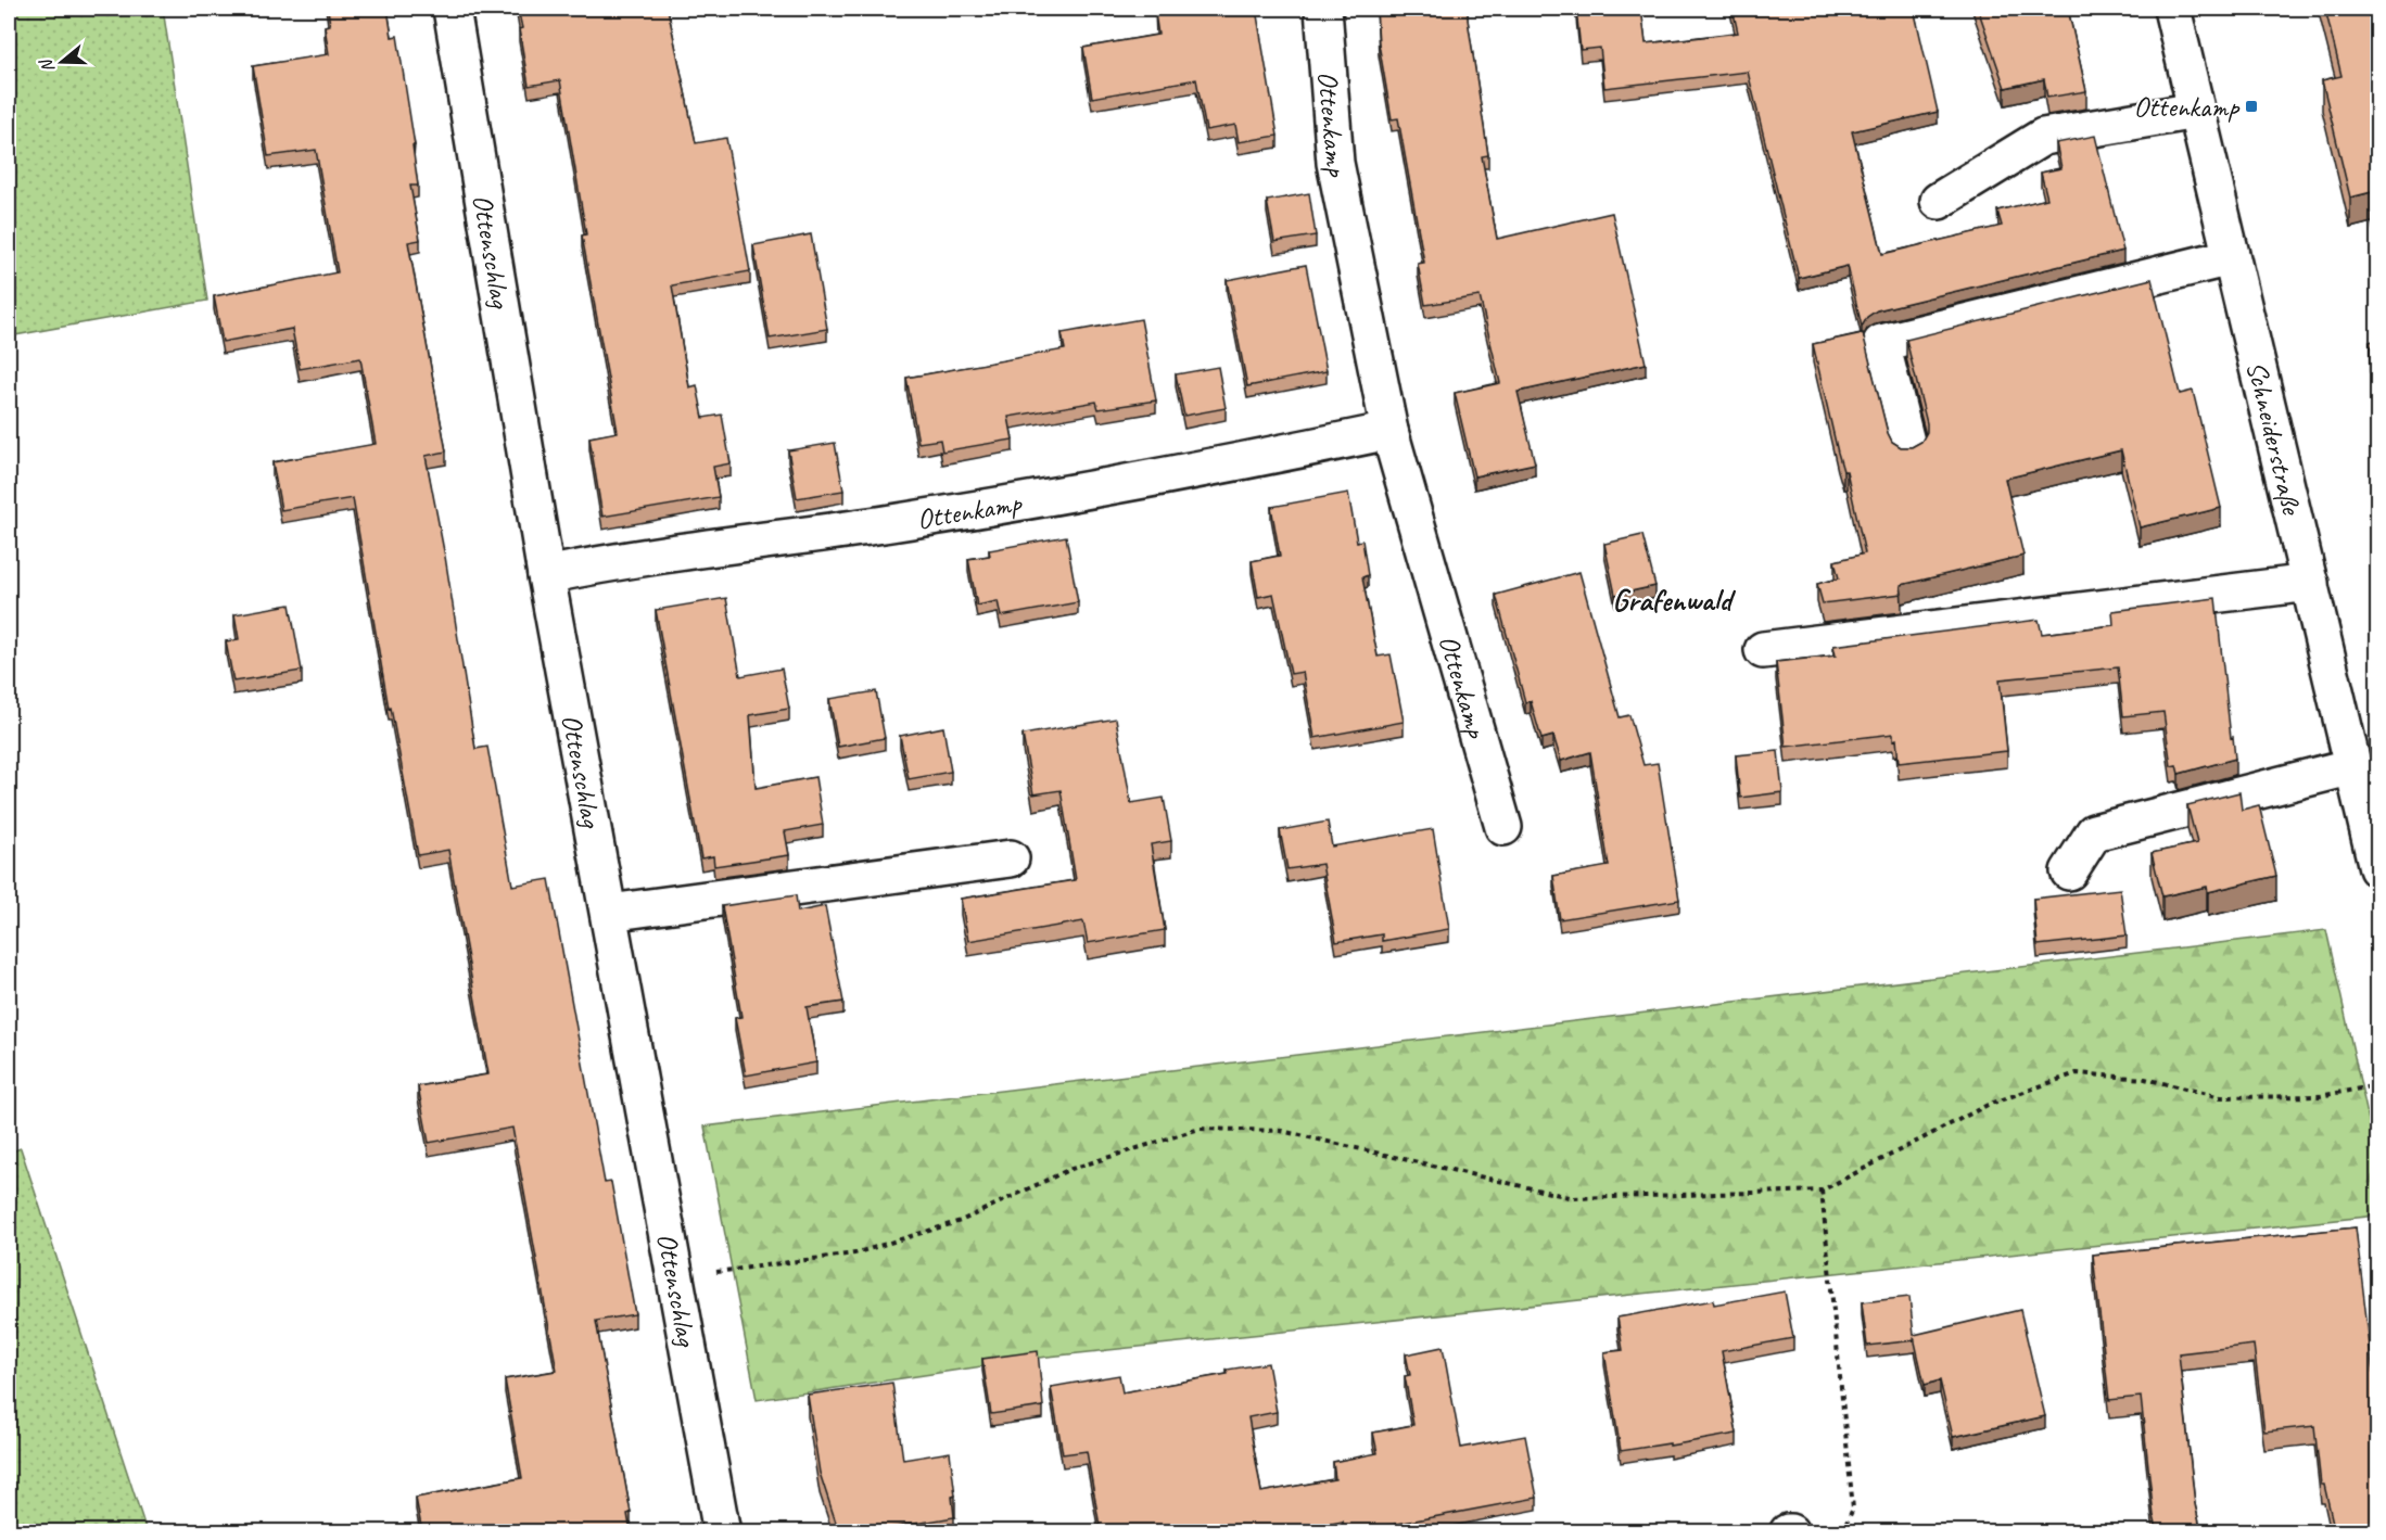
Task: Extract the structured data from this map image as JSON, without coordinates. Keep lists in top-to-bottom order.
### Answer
{
  "streets": {
    "street": ["Ottenkamp", "Ottenschlag", "Schneiderstraße"]
  },
  "crossings": [
    ["Ottenkamp", "Ottenschlag"]
  ],
  "districts": ["Grafenwald"],
  "places": {
    "transit": ["Ottenkamp"]
  },
  "north": "left"
}
